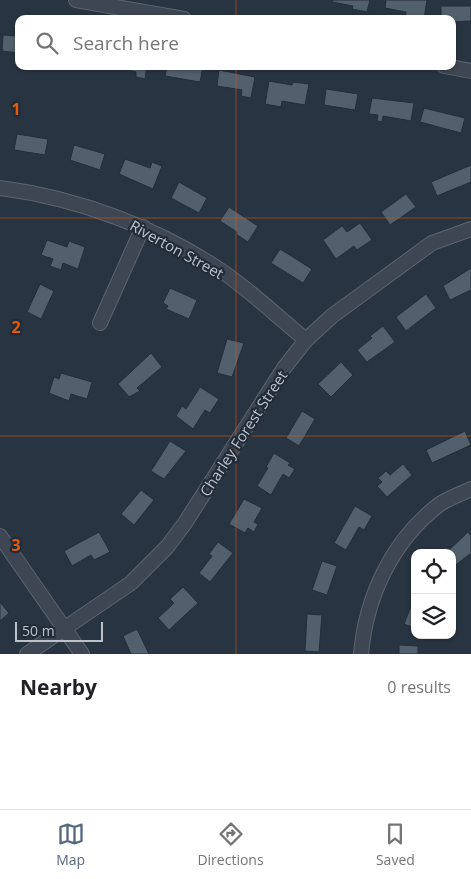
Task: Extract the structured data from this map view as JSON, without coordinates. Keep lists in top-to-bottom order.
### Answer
{
  "streets": {
    "street": ["Riverton Street", "Charley Forest Street"]
  },
  "crossings": [
    ["Riverton Street", "Charley Forest Street"]
  ],
  "scale_bar": "50 m",
  "page": {
    "search": "Search here",
    "scale": "50 m",
    "heading": ["Nearby", "0 results"],
    "nav": ["Map", "Directions", "Saved"]
  },
  "grid": {
    "rows": ["1", "2", "3"]
  }
}
